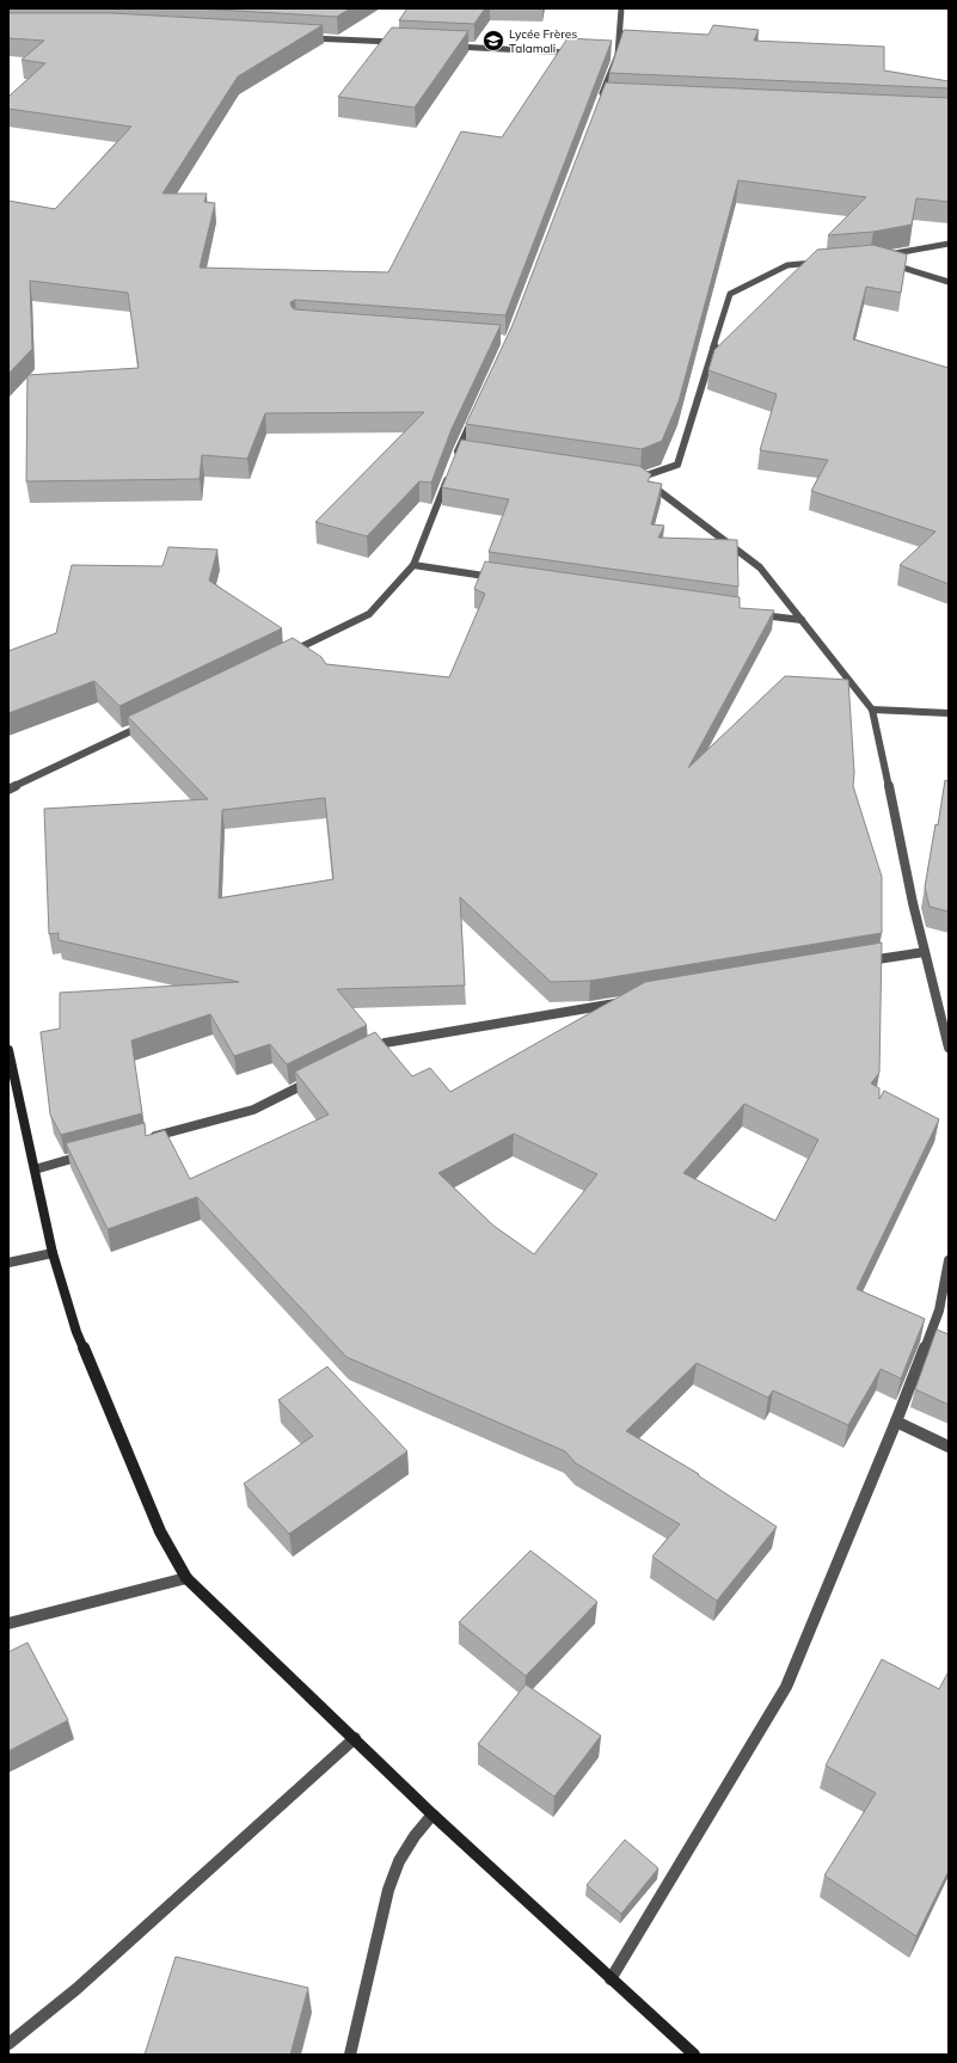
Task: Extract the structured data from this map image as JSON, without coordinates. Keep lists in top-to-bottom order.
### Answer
{
  "places": {
    "school or university": ["Lycée Frères Talamali"]
  }
}
